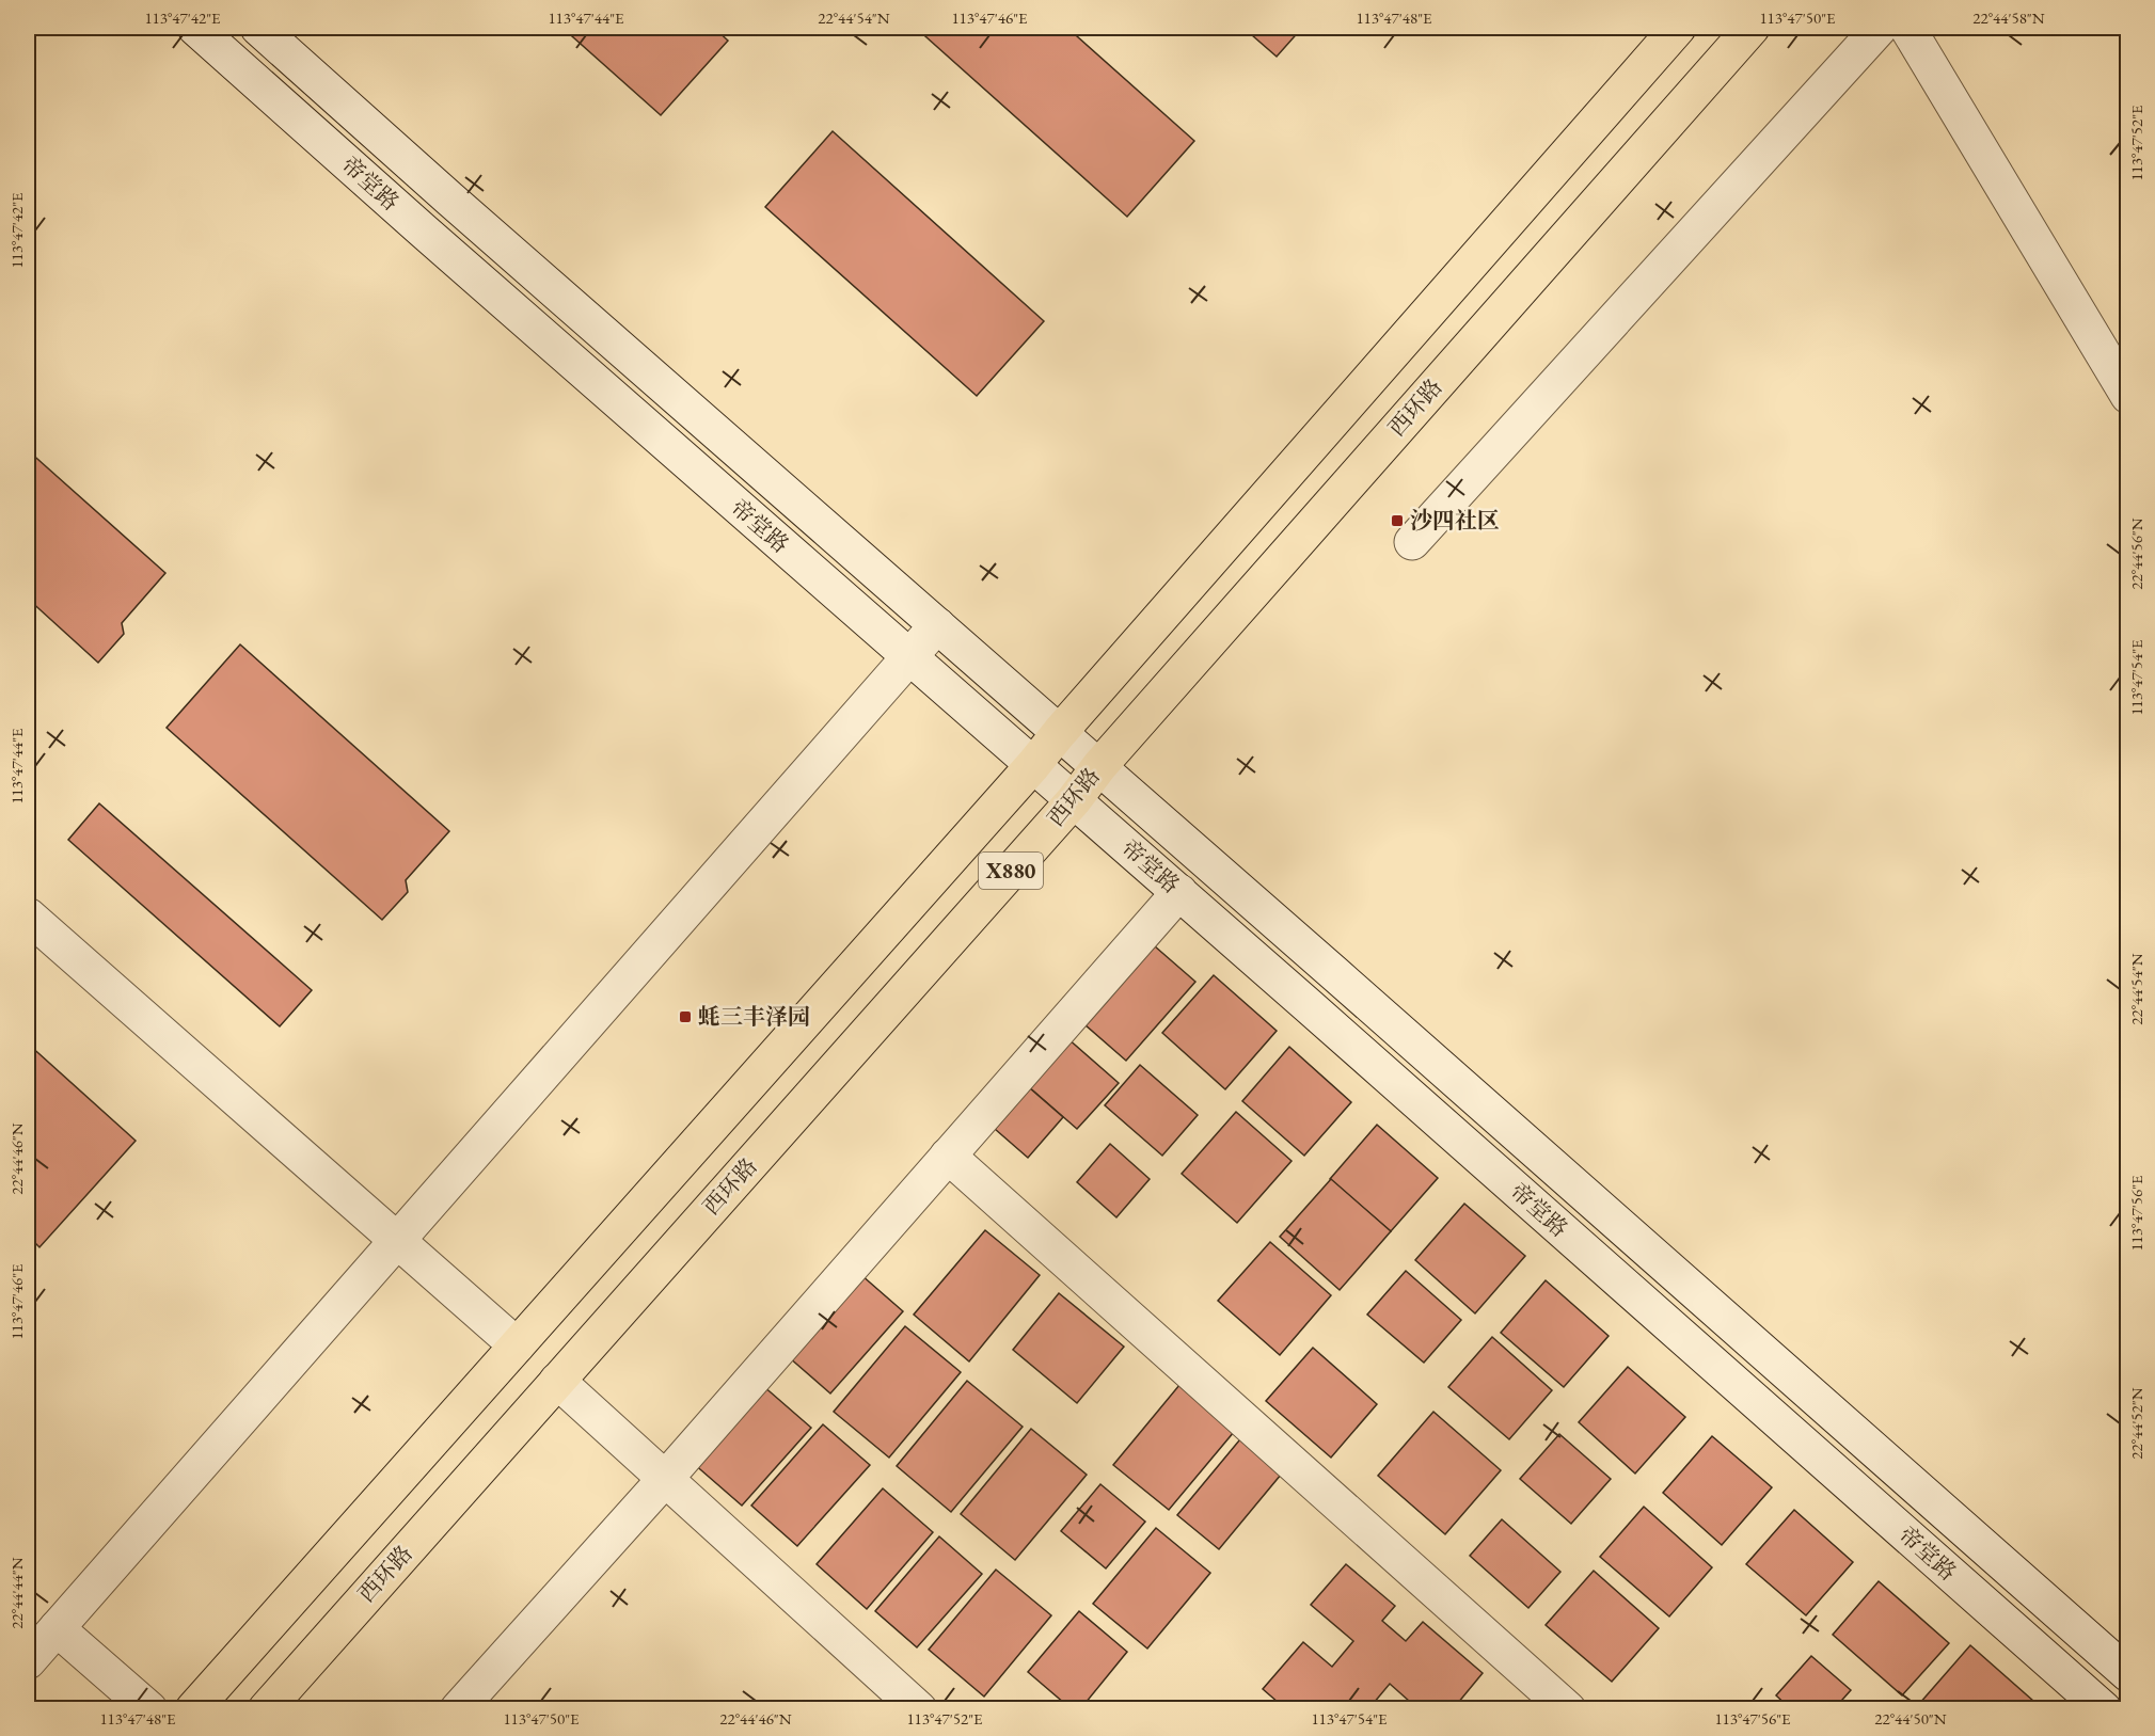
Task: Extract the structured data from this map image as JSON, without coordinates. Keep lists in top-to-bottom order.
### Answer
{
  "streets": {
    "main road": ["西环路", "X880"],
    "street": ["帝堂路"]
  },
  "crossings": [
    ["帝堂路", "西环路"],
    ["帝堂路", "X880"]
  ],
  "places": {
    "transit": ["沙四社区", "蚝三丰泽园"]
  },
  "coordinates": [
    "113°47'42\"E",
    "113°47'44\"E",
    "22°44'54\"N",
    "113°47'46\"E",
    "113°47'48\"E",
    "113°47'50\"E",
    "22°44'58\"N",
    "113°47'52\"E",
    "22°44'56\"N",
    "113°47'54\"E",
    "22°44'46\"N",
    "113°47'56\"E",
    "22°44'52\"N",
    "22°44'44\"N",
    "22°44'50\"N"
  ]
}
